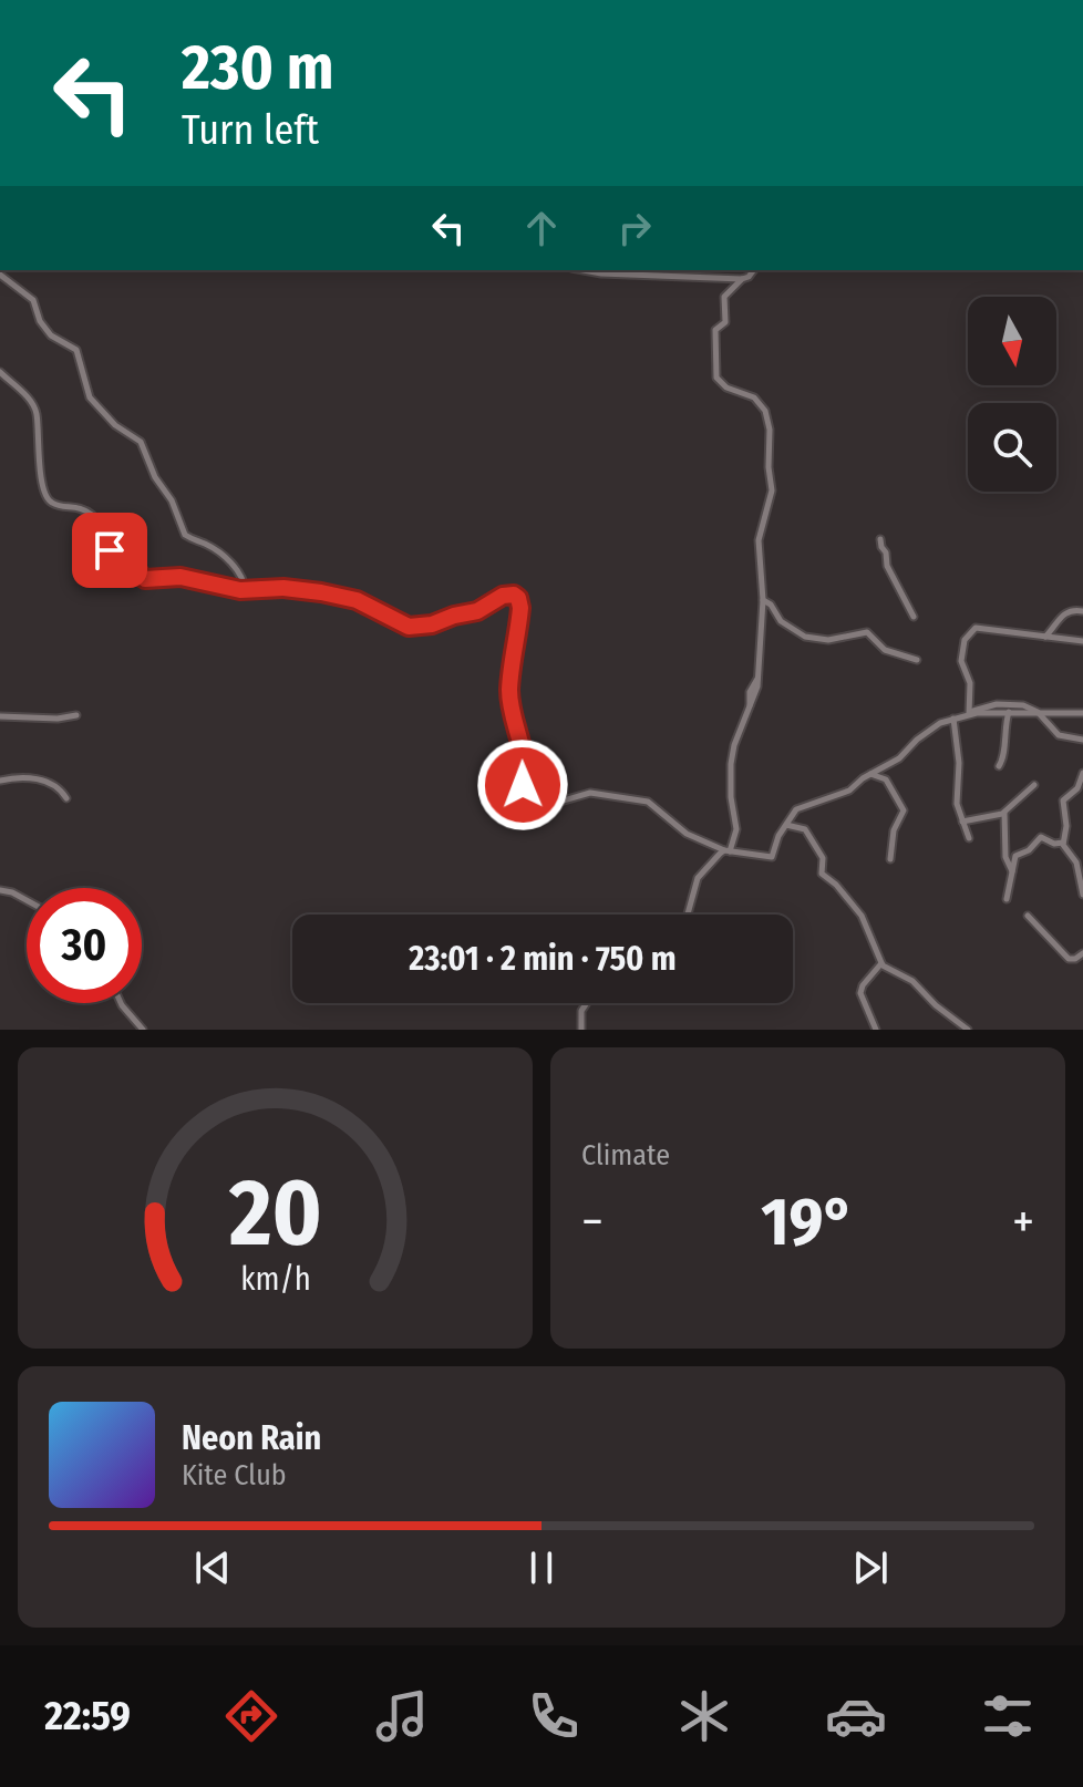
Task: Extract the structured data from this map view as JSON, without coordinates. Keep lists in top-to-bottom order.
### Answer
{
  "north": "bottom",
  "page": {
    "turn": ["230 m", "Turn left"],
    "limit": "30",
    "trip": "23:01 · 2 min · 750 m",
    "tile": "Climate",
    "heat": ["−", "19°", "+"],
    "song": ["Neon Rain", "Kite Club"],
    "tabs": "22:59",
    "gauge": ["20", "km/h"]
  }
}
